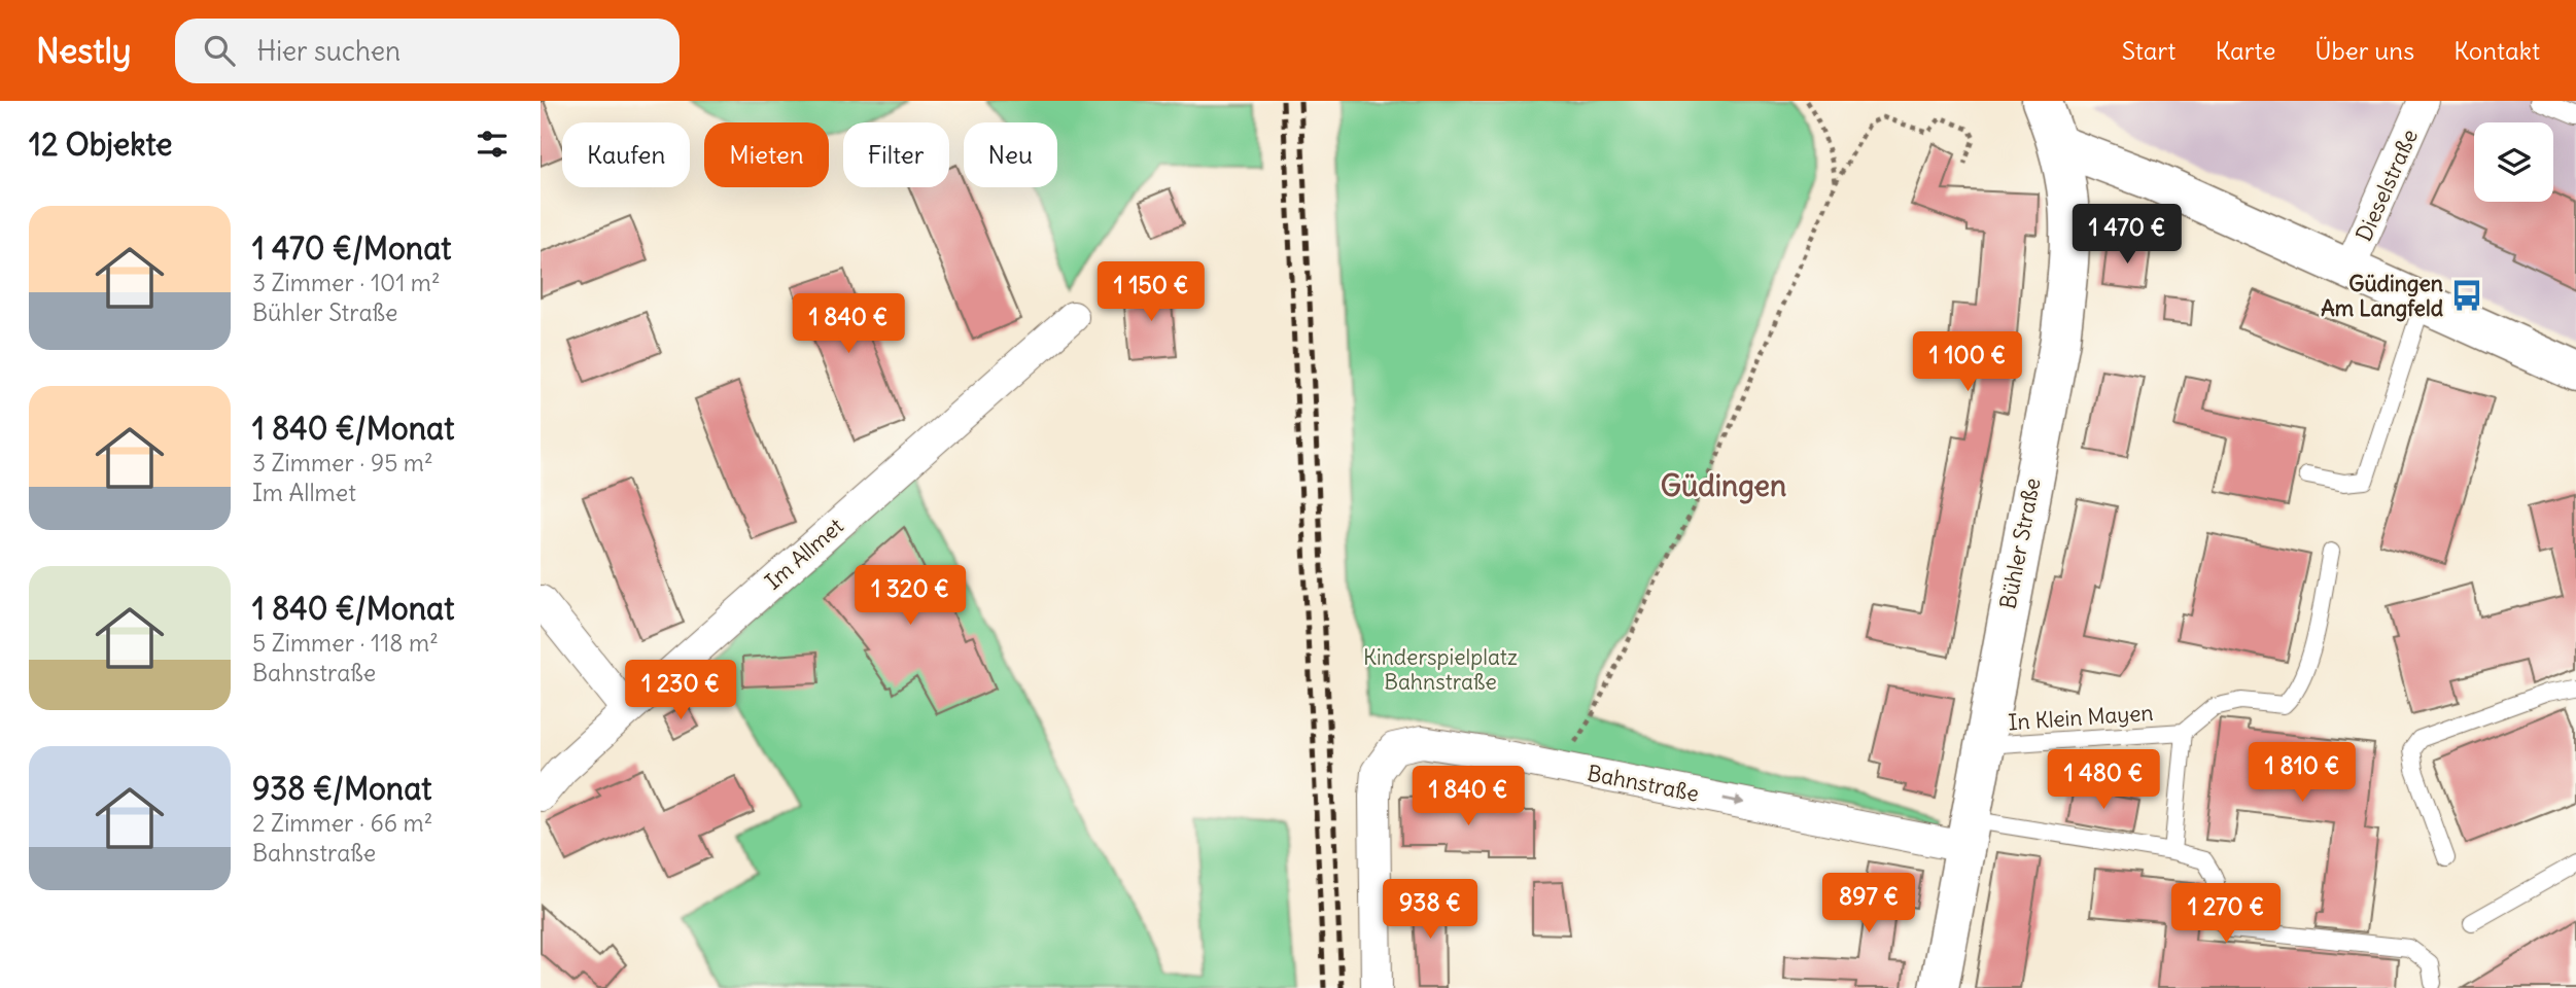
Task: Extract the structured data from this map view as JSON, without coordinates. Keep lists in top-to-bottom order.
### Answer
{
  "streets": {
    "main road": ["Bühler Straße"],
    "street": ["Dieselstraße", "Im Allmet", "Bahnstraße"],
    "lane": ["In Klein Mayen"]
  },
  "crossings": [
    ["Bühler Straße", "In Klein Mayen"],
    ["Bühler Straße", "Bahnstraße"]
  ],
  "one_way": ["Bahnstraße"],
  "districts": ["Güdingen"],
  "parks": ["Kinderspielplatz Bahnstraße"],
  "places": {
    "bus stop": ["Güdingen Am Langfeld"]
  },
  "page": {
    "header": "Nestly",
    "search": "Hier suchen",
    "nav": [
      "Start",
      "Karte",
      "Über uns",
      "Kontakt"
    ],
    "heading": "12 Objekte",
    "chip": [
      "Kaufen",
      "Mieten",
      "Filter",
      "Neu"
    ],
    "list": [
      {
        "name": "1 470 €/Monat",
        "note": "3 Zimmer · 101 m² · Bühler Straße"
      },
      {
        "name": "1 840 €/Monat",
        "note": "3 Zimmer · 95 m² · Im Allmet"
      },
      {
        "name": "1 840 €/Monat",
        "note": "5 Zimmer · 118 m² · Bahnstraße"
      },
      {
        "name": "938 €/Monat",
        "note": "2 Zimmer · 66 m² · Bahnstraße"
      }
    ],
    "price": [
      "1 470 €",
      "1 150 €",
      "1 840 €",
      "1 100 €",
      "1 320 €",
      "1 230 €",
      "1 810 €",
      "1 480 €",
      "1 840 €",
      "897 €",
      "938 €",
      "1 270 €"
    ]
  }
}
